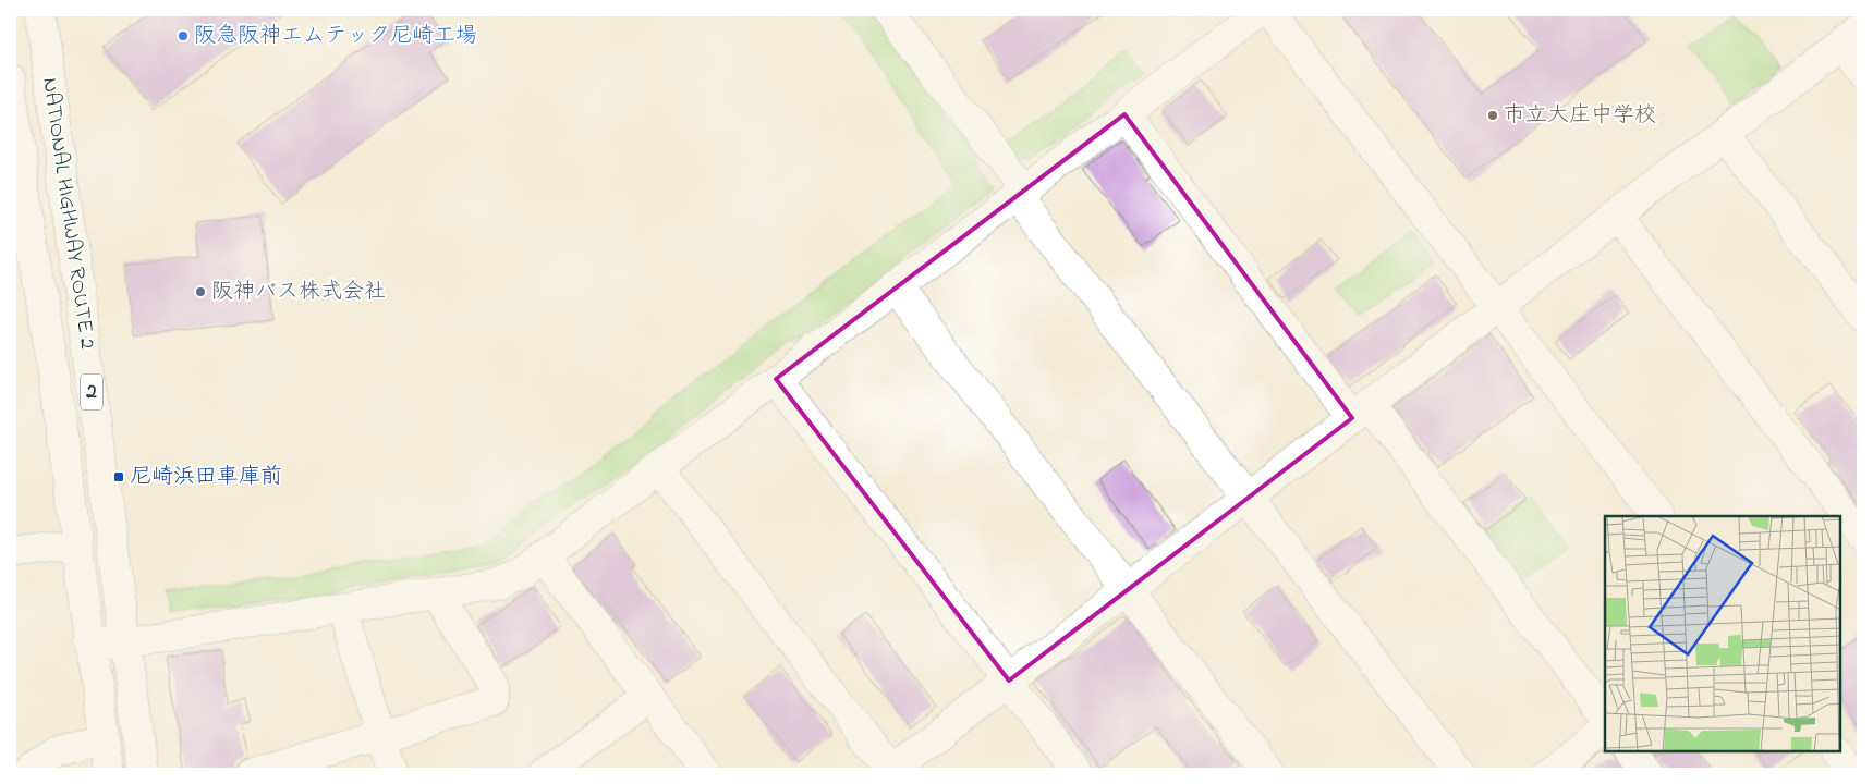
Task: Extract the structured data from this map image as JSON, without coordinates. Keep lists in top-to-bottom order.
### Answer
{
  "streets": {
    "main road": ["NATIONAL HIGHWAY ROUTE 2", "2"]
  },
  "places": {
    "other": ["阪急阪神エムテック尼崎工場", "市立大庄中学校", "阪神バス株式会社"],
    "transit": ["尼崎浜田車庫前"]
  }
}
